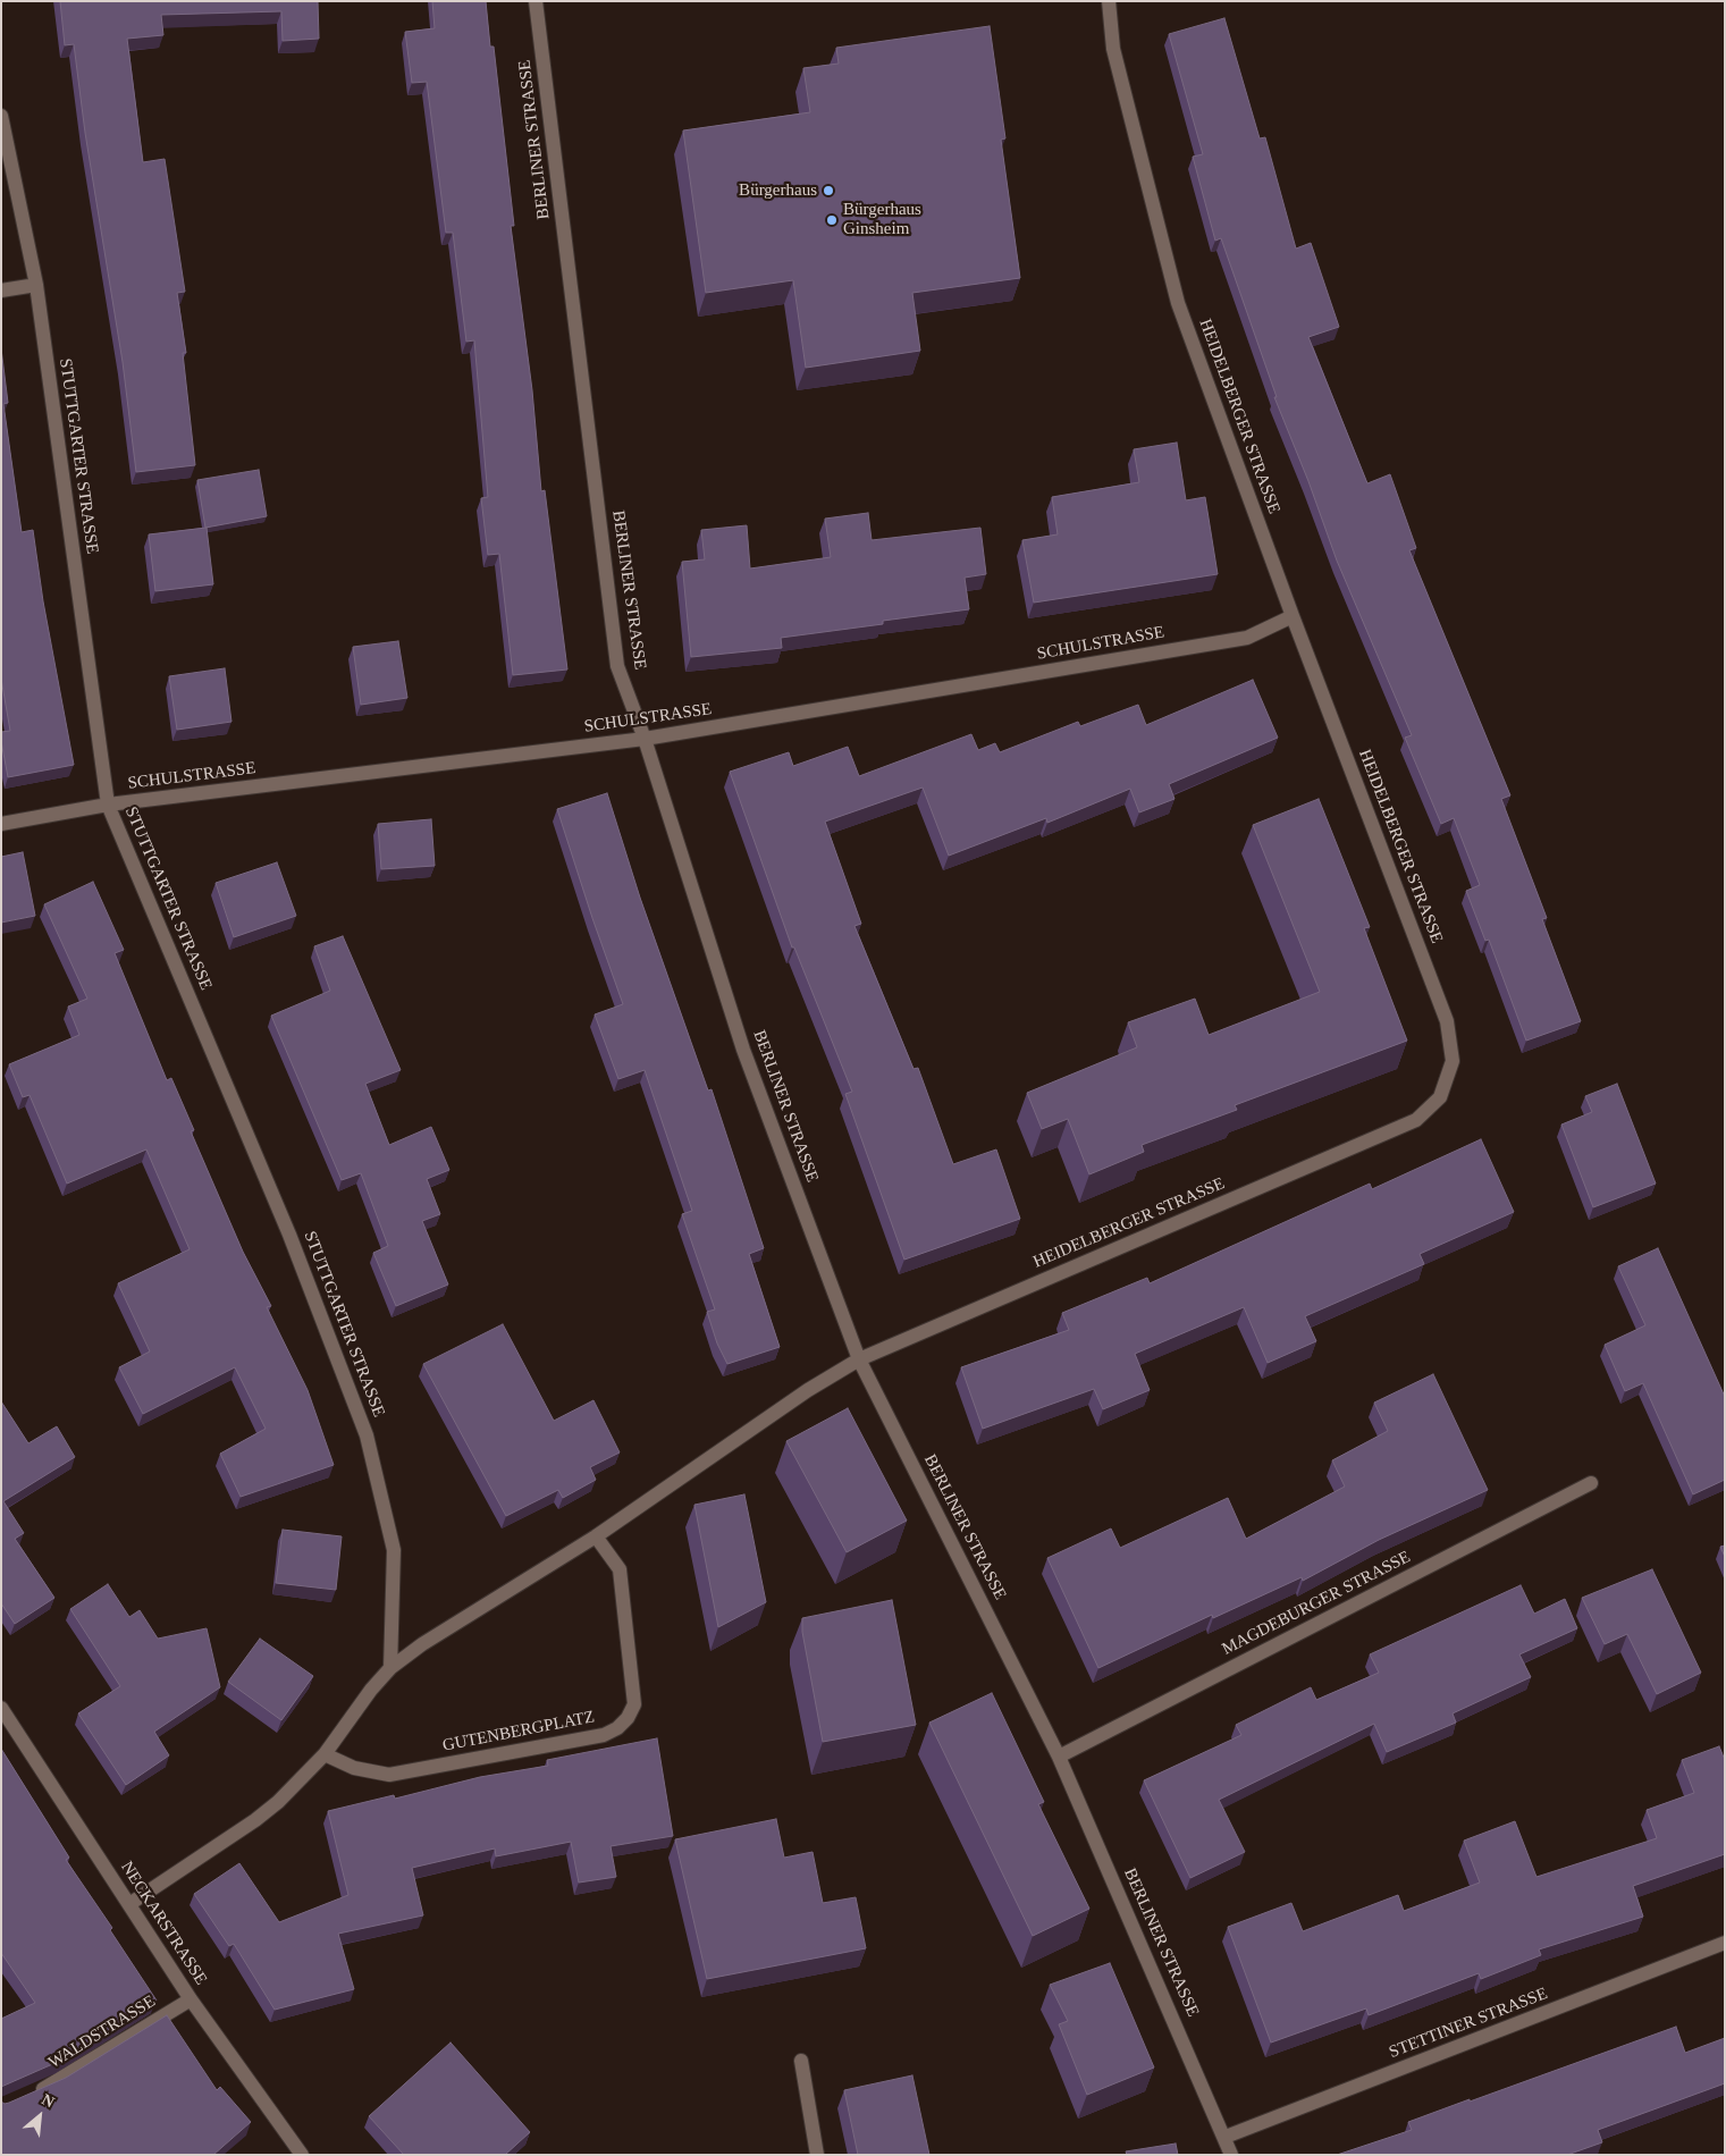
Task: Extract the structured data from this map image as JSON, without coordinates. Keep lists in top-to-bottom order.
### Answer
{
  "streets": {
    "street": [
      "BERLINER STRASSE",
      "HEIDELBERGER STRASSE",
      "STUTTGARTER STRASSE",
      "SCHULSTRASSE",
      "MAGDEBURGER STRASSE",
      "GUTENBERGPLATZ",
      "NECKARSTRASSE",
      "STETTINER STRASSE",
      "WALDSTRASSE"
    ]
  },
  "crossings": [
    ["BERLINER STRASSE", "HEIDELBERGER STRASSE"],
    ["BERLINER STRASSE", "SCHULSTRASSE"],
    ["BERLINER STRASSE", "MAGDEBURGER STRASSE"],
    ["BERLINER STRASSE", "STETTINER STRASSE"],
    ["HEIDELBERGER STRASSE", "SCHULSTRASSE"],
    ["STUTTGARTER STRASSE", "SCHULSTRASSE"],
    ["NECKARSTRASSE", "WALDSTRASSE"]
  ],
  "places": ["Bürgerhaus", "Bürgerhaus Ginsheim"],
  "north": "top right"
}
